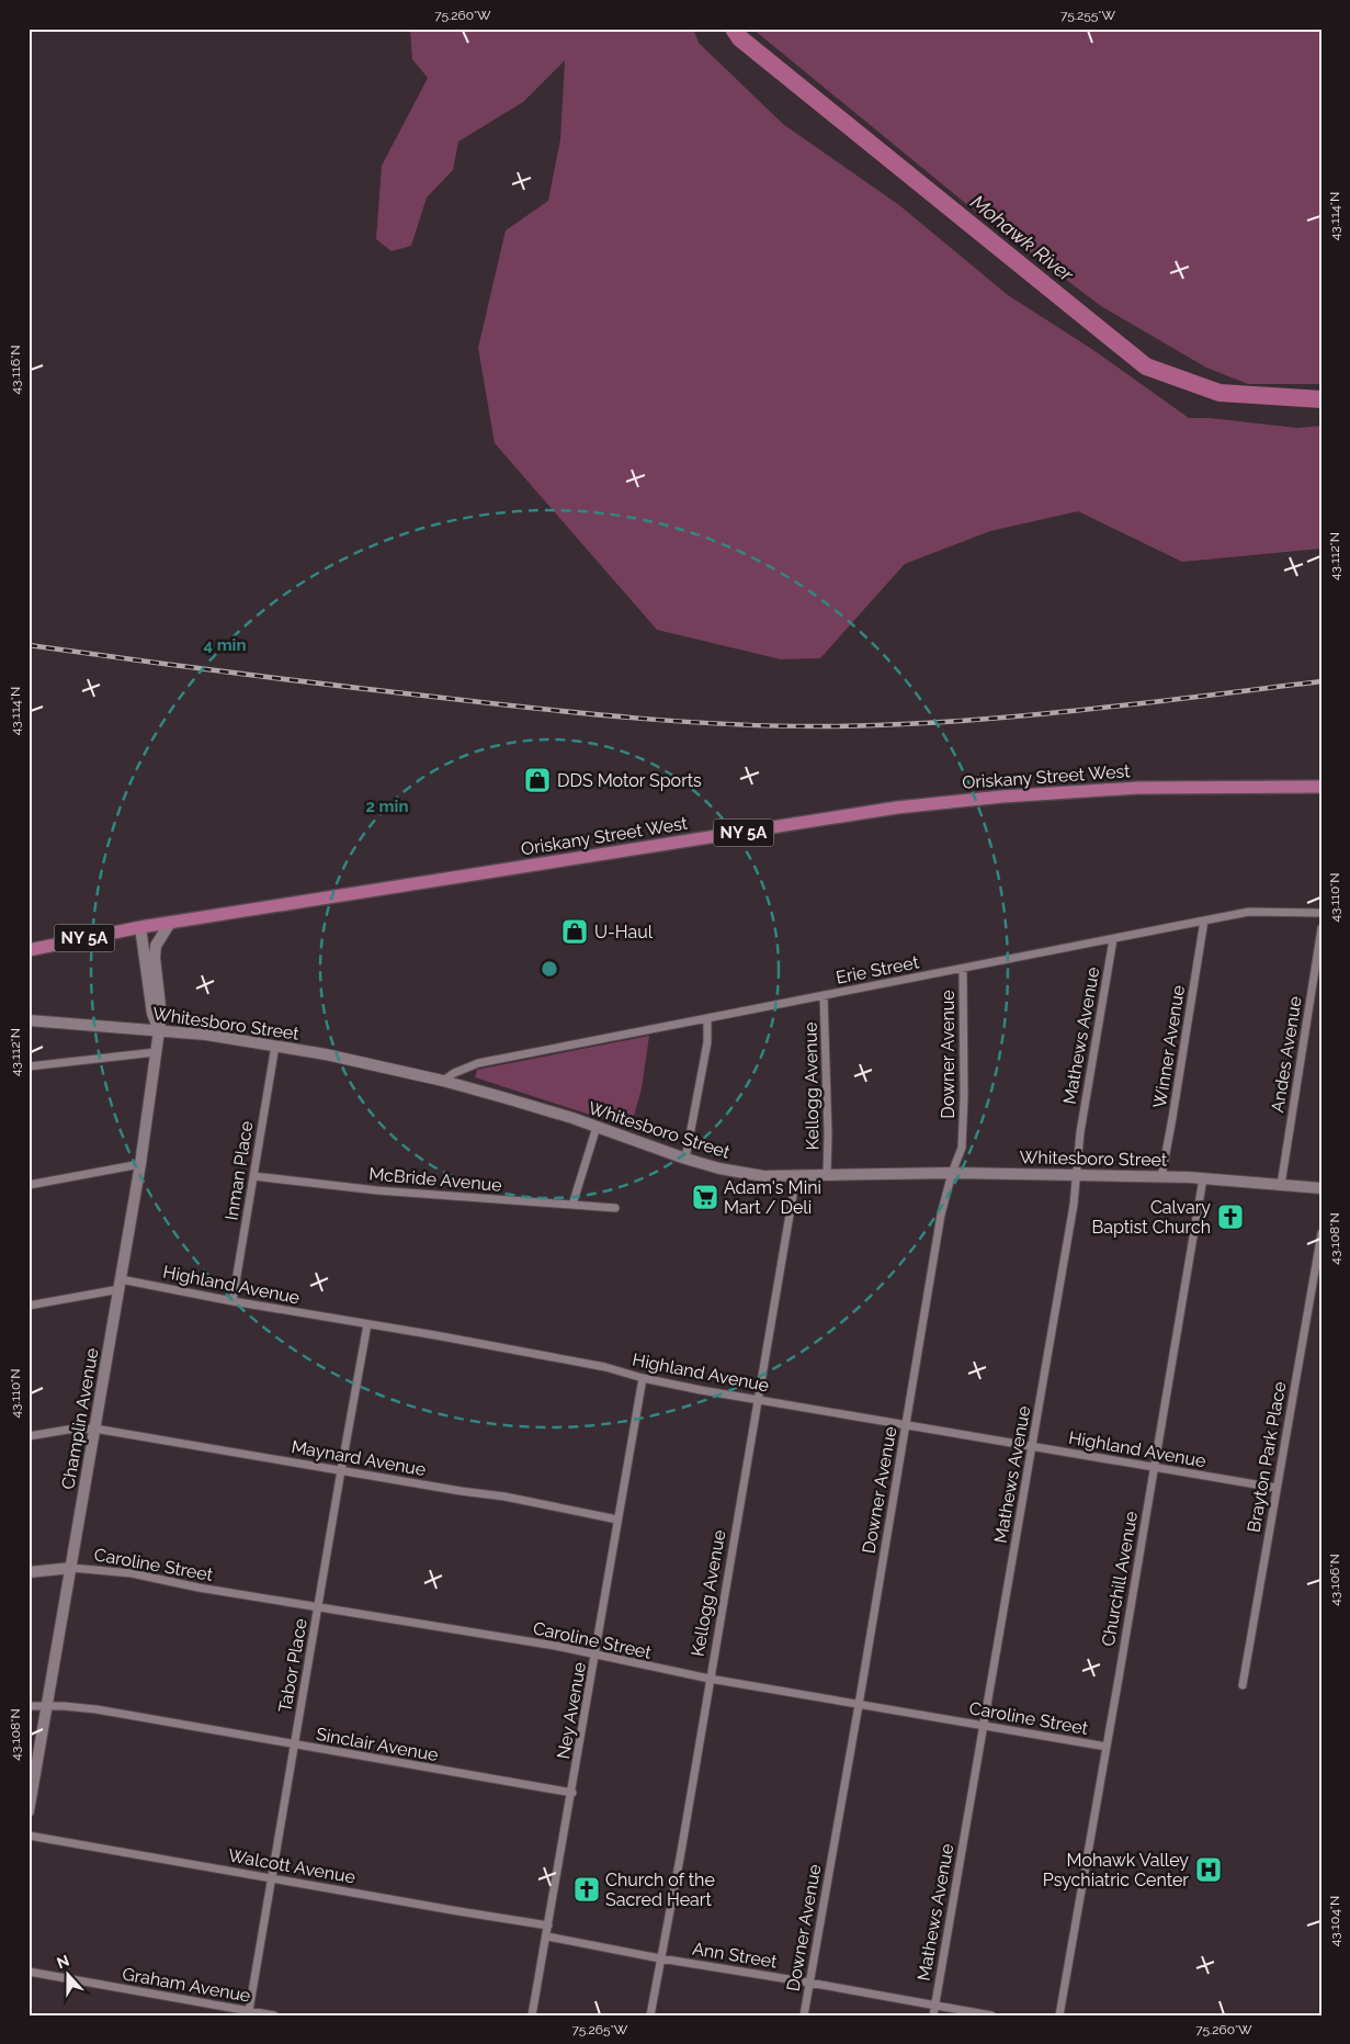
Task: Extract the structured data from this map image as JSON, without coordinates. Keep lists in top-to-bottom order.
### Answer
{
  "streets": {
    "main road": ["Oriskany Street West", "NY 5A"],
    "street": [
      "Erie Street",
      "Whitesboro Street",
      "Mathews Avenue",
      "Winner Avenue",
      "Downer Avenue",
      "Andes Avenue",
      "Kellogg Avenue",
      "Inman Place",
      "McBride Avenue",
      "Highland Avenue",
      "Champlin Avenue",
      "Brayton Park Place",
      "Maynard Avenue",
      "Caroline Street",
      "Churchill Avenue",
      "Tabor Place",
      "Ney Avenue",
      "Sinclair Avenue",
      "Walcott Avenue",
      "Ann Street",
      "Graham Avenue"
    ]
  },
  "crossings": [
    ["Oriskany Street West", "Champlin Avenue"],
    ["Erie Street", "Whitesboro Street"],
    ["Erie Street", "Mathews Avenue"],
    ["Erie Street", "Winner Avenue"],
    ["Erie Street", "Downer Avenue"],
    ["Erie Street", "Kellogg Avenue"],
    ["Whitesboro Street", "Mathews Avenue"],
    ["Whitesboro Street", "Winner Avenue"],
    ["Whitesboro Street", "Downer Avenue"],
    ["Whitesboro Street", "Andes Avenue"],
    ["Whitesboro Street", "Kellogg Avenue"],
    ["Whitesboro Street", "Inman Place"],
    ["Whitesboro Street", "Champlin Avenue"],
    ["Whitesboro Street", "Churchill Avenue"],
    ["Mathews Avenue", "Highland Avenue"],
    ["Mathews Avenue", "Caroline Street"],
    ["Mathews Avenue", "Ann Street"],
    ["Downer Avenue", "Highland Avenue"],
    ["Downer Avenue", "Caroline Street"],
    ["Downer Avenue", "Ann Street"],
    ["Kellogg Avenue", "Highland Avenue"],
    ["Kellogg Avenue", "Caroline Street"],
    ["Kellogg Avenue", "Ann Street"],
    ["Inman Place", "McBride Avenue"],
    ["Inman Place", "Highland Avenue"],
    ["Highland Avenue", "Champlin Avenue"],
    ["Highland Avenue", "Brayton Park Place"],
    ["Highland Avenue", "Churchill Avenue"],
    ["Highland Avenue", "Tabor Place"],
    ["Highland Avenue", "Ney Avenue"],
    ["Champlin Avenue", "Maynard Avenue"],
    ["Champlin Avenue", "Caroline Street"],
    ["Champlin Avenue", "Sinclair Avenue"],
    ["Maynard Avenue", "Tabor Place"],
    ["Maynard Avenue", "Ney Avenue"],
    ["Caroline Street", "Churchill Avenue"],
    ["Caroline Street", "Tabor Place"],
    ["Caroline Street", "Ney Avenue"],
    ["Tabor Place", "Sinclair Avenue"],
    ["Tabor Place", "Walcott Avenue"],
    ["Tabor Place", "Graham Avenue"],
    ["Ney Avenue", "Sinclair Avenue"],
    ["Ney Avenue", "Walcott Avenue"],
    ["Ney Avenue", "Ann Street"]
  ],
  "water": ["Mohawk River"],
  "places": {
    "shop": ["DDS Motor Sports", "U-Haul"],
    "supermarket": ["Adam's Mini Mart / Deli"],
    "church": ["Calvary Baptist Church", "Church of the Sacred Heart"],
    "hospital": ["Mohawk Valley Psychiatric Center"]
  },
  "north": "top",
  "coordinates": [
    "75.260°W",
    "75.255°W",
    "43.114°N",
    "43.116°N",
    "43.112°N",
    "43.110°N",
    "43.108°N",
    "43.106°N",
    "43.104°N",
    "75.265°W"
  ],
  "rings": ["4 min", "2 min"]
}
